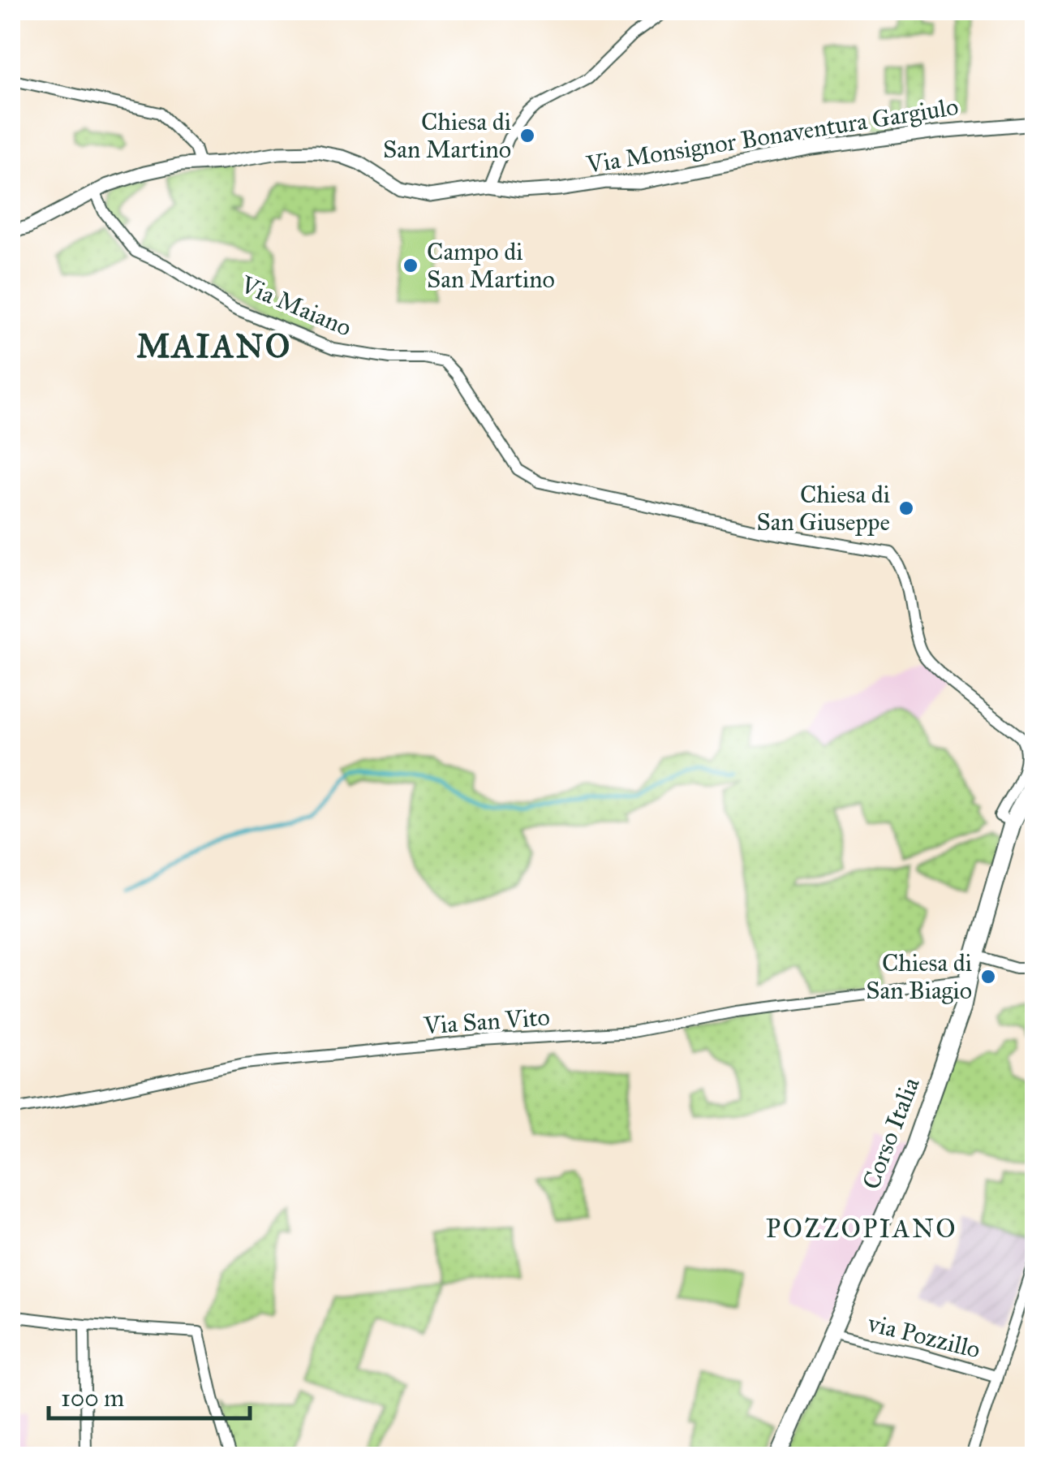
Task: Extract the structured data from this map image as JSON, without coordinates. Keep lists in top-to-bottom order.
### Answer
{
  "streets": {
    "main road": ["Corso Italia"],
    "street": [
      "Via Monsignor Bonaventura Gargiulo",
      "Via Maiano",
      "Via San Vito",
      "via Pozzillo"
    ]
  },
  "crossings": [
    ["Via Monsignor Bonaventura Gargiulo", "Via Maiano"],
    ["Via Maiano", "Corso Italia"],
    ["Via San Vito", "Corso Italia"]
  ],
  "districts": ["MAIANO", "POZZOPIANO"],
  "places": [
    "Chiesa di San Martino",
    "Campo di San Martino",
    "Chiesa di San Giuseppe",
    "Chiesa di San Biagio"
  ],
  "scale_bar": "100 m"
}
